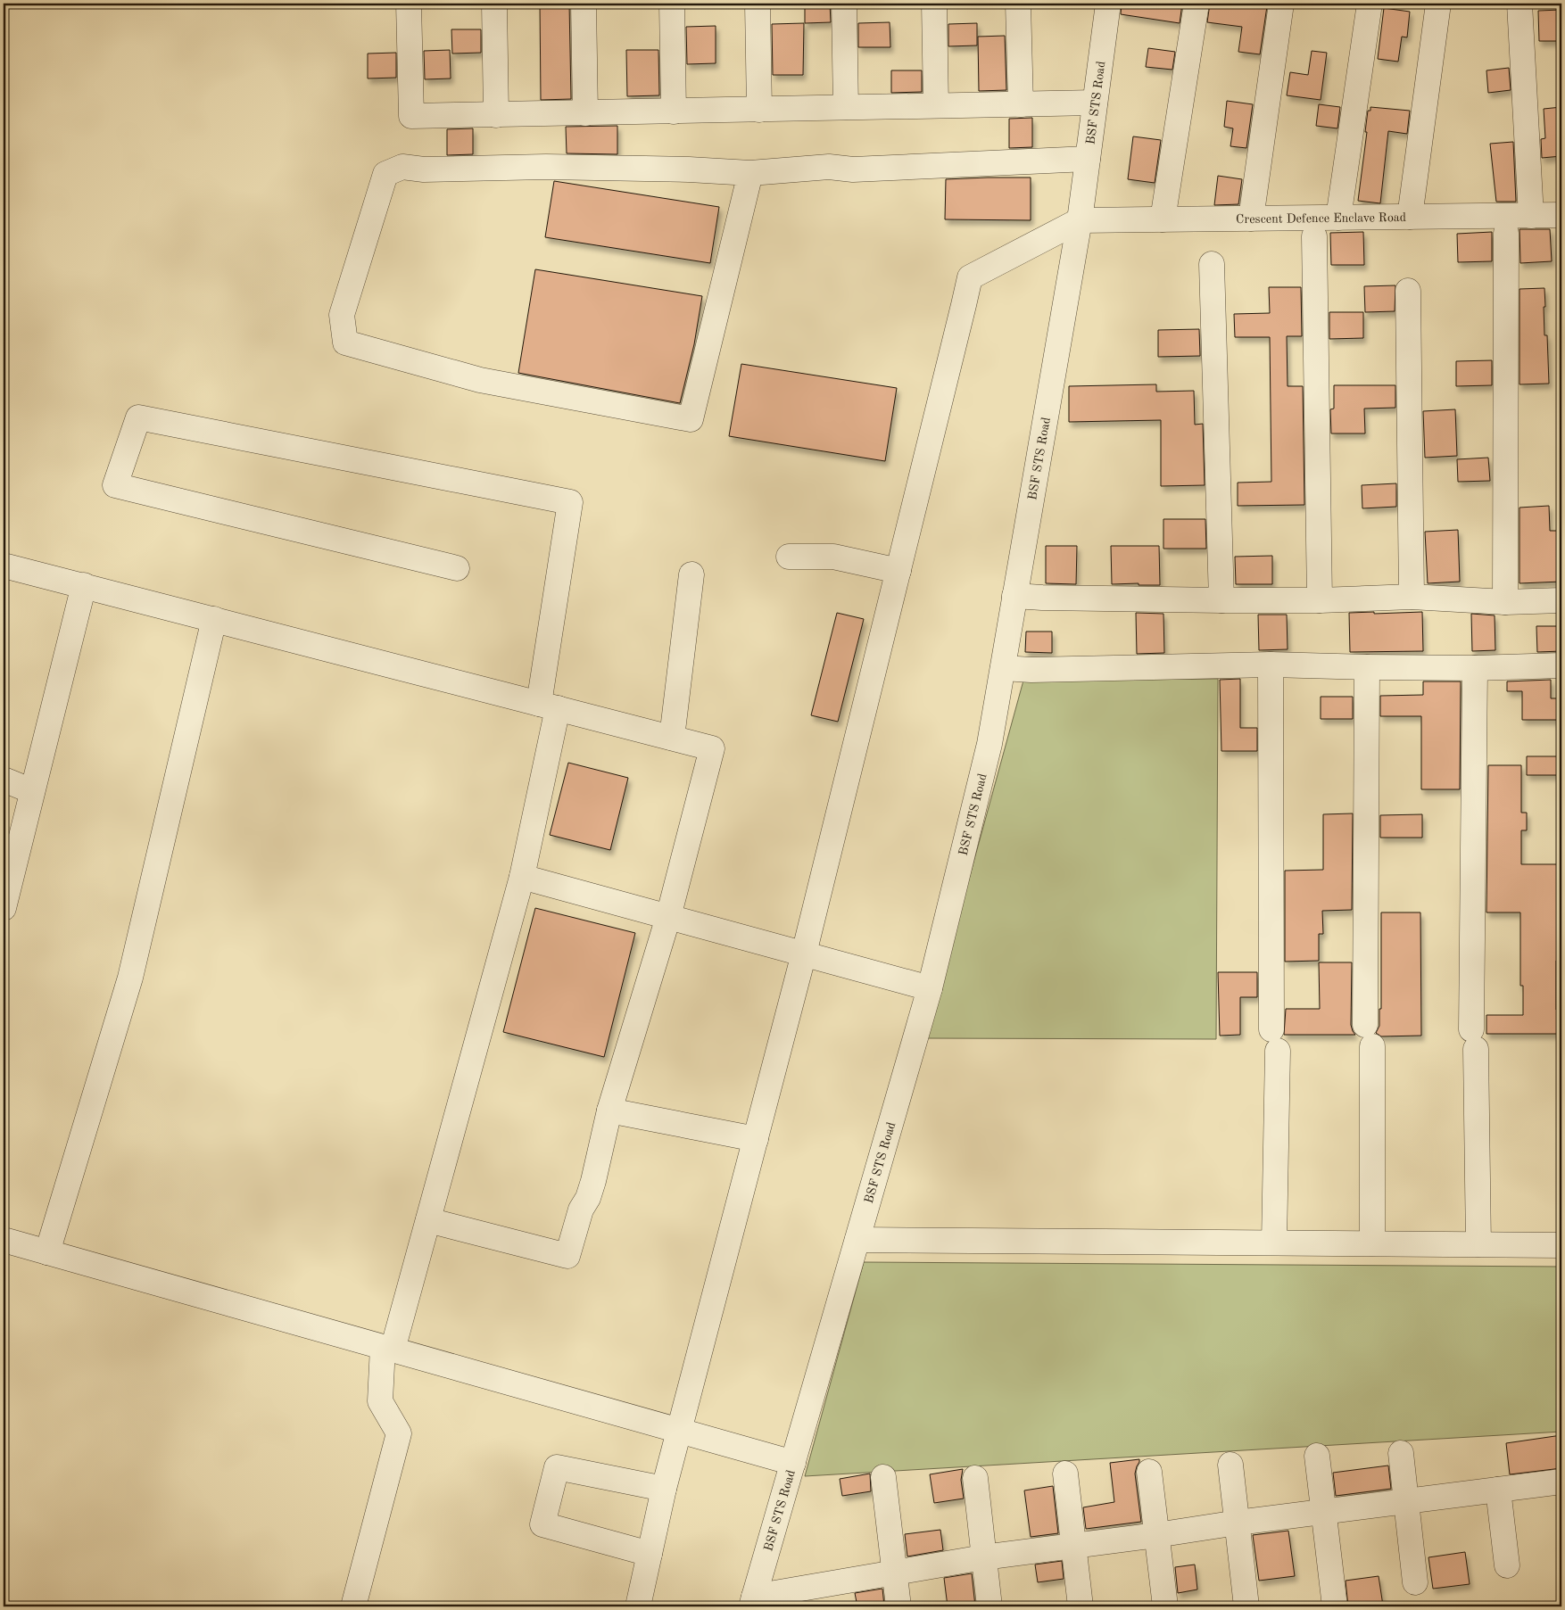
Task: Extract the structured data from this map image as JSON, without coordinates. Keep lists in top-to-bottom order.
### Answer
{
  "streets": {
    "street": ["BSF STS Road", "Crescent Defence Enclave Road"]
  },
  "crossings": [
    ["BSF STS Road", "Crescent Defence Enclave Road"]
  ]
}
